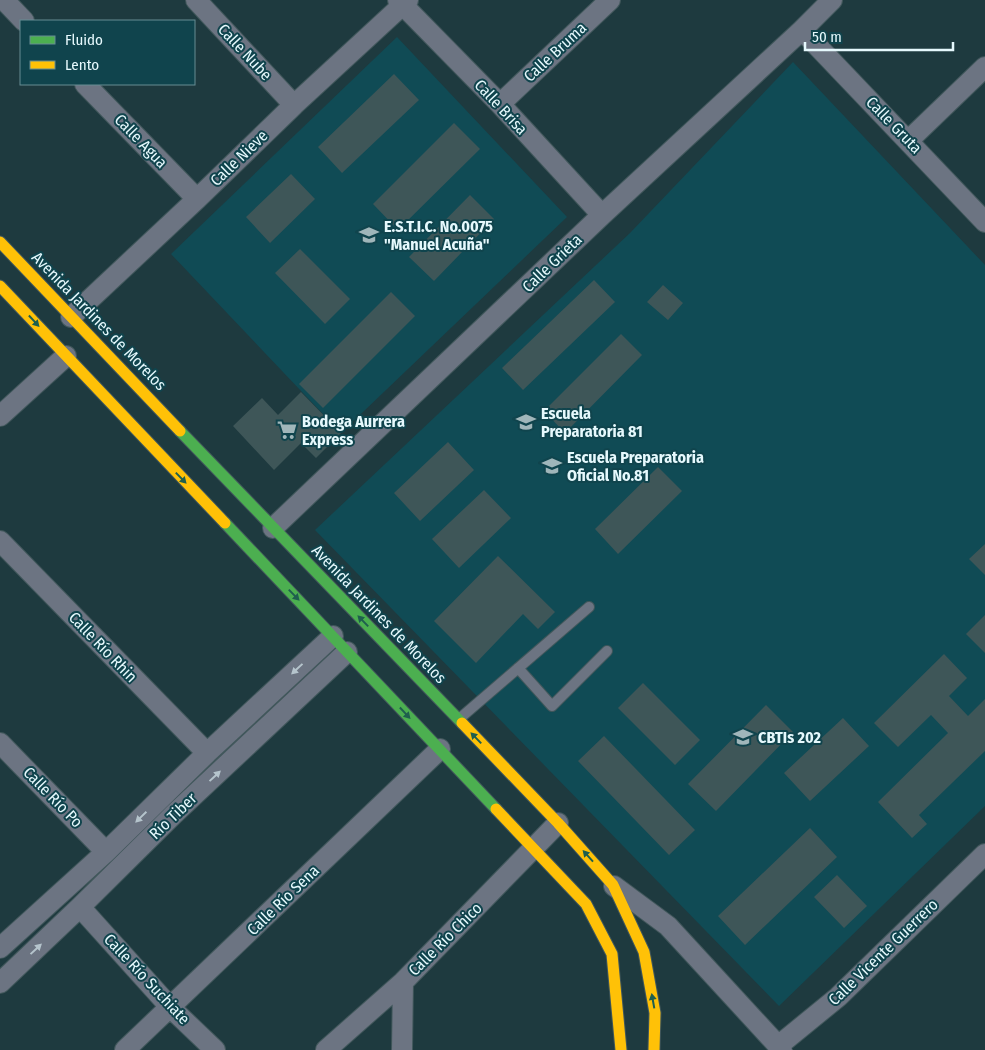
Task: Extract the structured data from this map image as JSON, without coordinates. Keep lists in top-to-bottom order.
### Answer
{
  "streets": {
    "main road": ["Avenida Jardines de Morelos"],
    "street": [
      "Calle Nube",
      "Calle Bruma",
      "Calle Brisa",
      "Calle Gruta",
      "Calle Agua",
      "Calle Nieve",
      "Calle Grieta",
      "Calle Río Rhin",
      "Calle Río Po",
      "Río Tiber",
      "Calle Río Sena",
      "Calle Río Chico",
      "Calle Vicente Guerrero",
      "Calle Río Suchiate"
    ]
  },
  "crossings": [
    ["Calle Nube", "Calle Nieve"],
    ["Calle Bruma", "Calle Brisa"],
    ["Calle Brisa", "Calle Nieve"],
    ["Calle Brisa", "Calle Grieta"],
    ["Calle Gruta", "Calle Grieta"],
    ["Calle Agua", "Calle Nieve"],
    ["Calle Nieve", "Avenida Jardines de Morelos"],
    ["Calle Grieta", "Avenida Jardines de Morelos"],
    ["Avenida Jardines de Morelos", "Calle Río Chico"],
    ["Calle Río Rhin", "Río Tiber"],
    ["Calle Río Po", "Río Tiber"],
    ["Río Tiber", "Calle Río Suchiate"],
    ["Calle Río Sena", "Calle Río Suchiate"]
  ],
  "places": {
    "school or university": [
      "E.S.T.I.C. No.0075 \"Manuel Acuña\"",
      "Escuela Preparatoria 81",
      "Escuela Preparatoria Oficial No.81",
      "CBTIs 202"
    ],
    "supermarket": ["Bodega Aurrera Express"]
  },
  "legend": ["Fluido", "Lento"],
  "scale_bar": "50 m"
}
